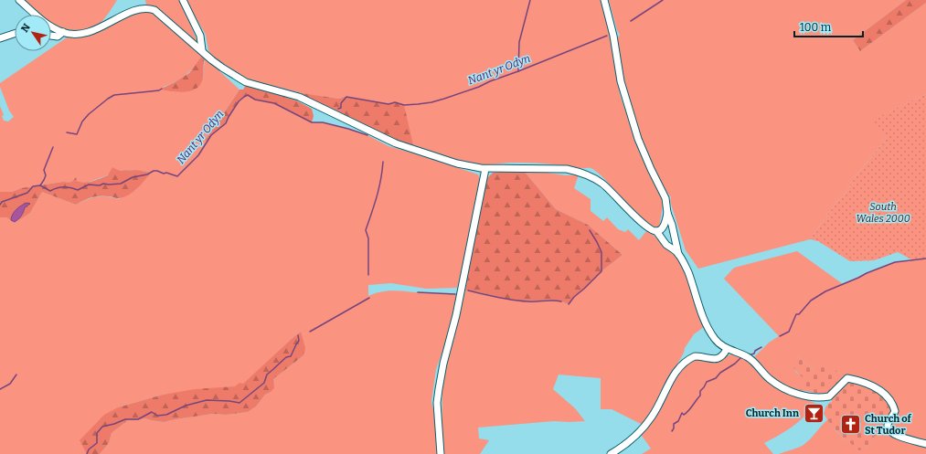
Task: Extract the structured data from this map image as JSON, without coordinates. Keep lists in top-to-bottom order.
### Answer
{
  "water": ["Nant yr Odyn"],
  "parks": ["South Wales 2000"],
  "places": {
    "bar": ["Church Inn"],
    "church": ["Church of St Tudor"]
  },
  "scale_bar": "100 m",
  "north": "top left"
}
